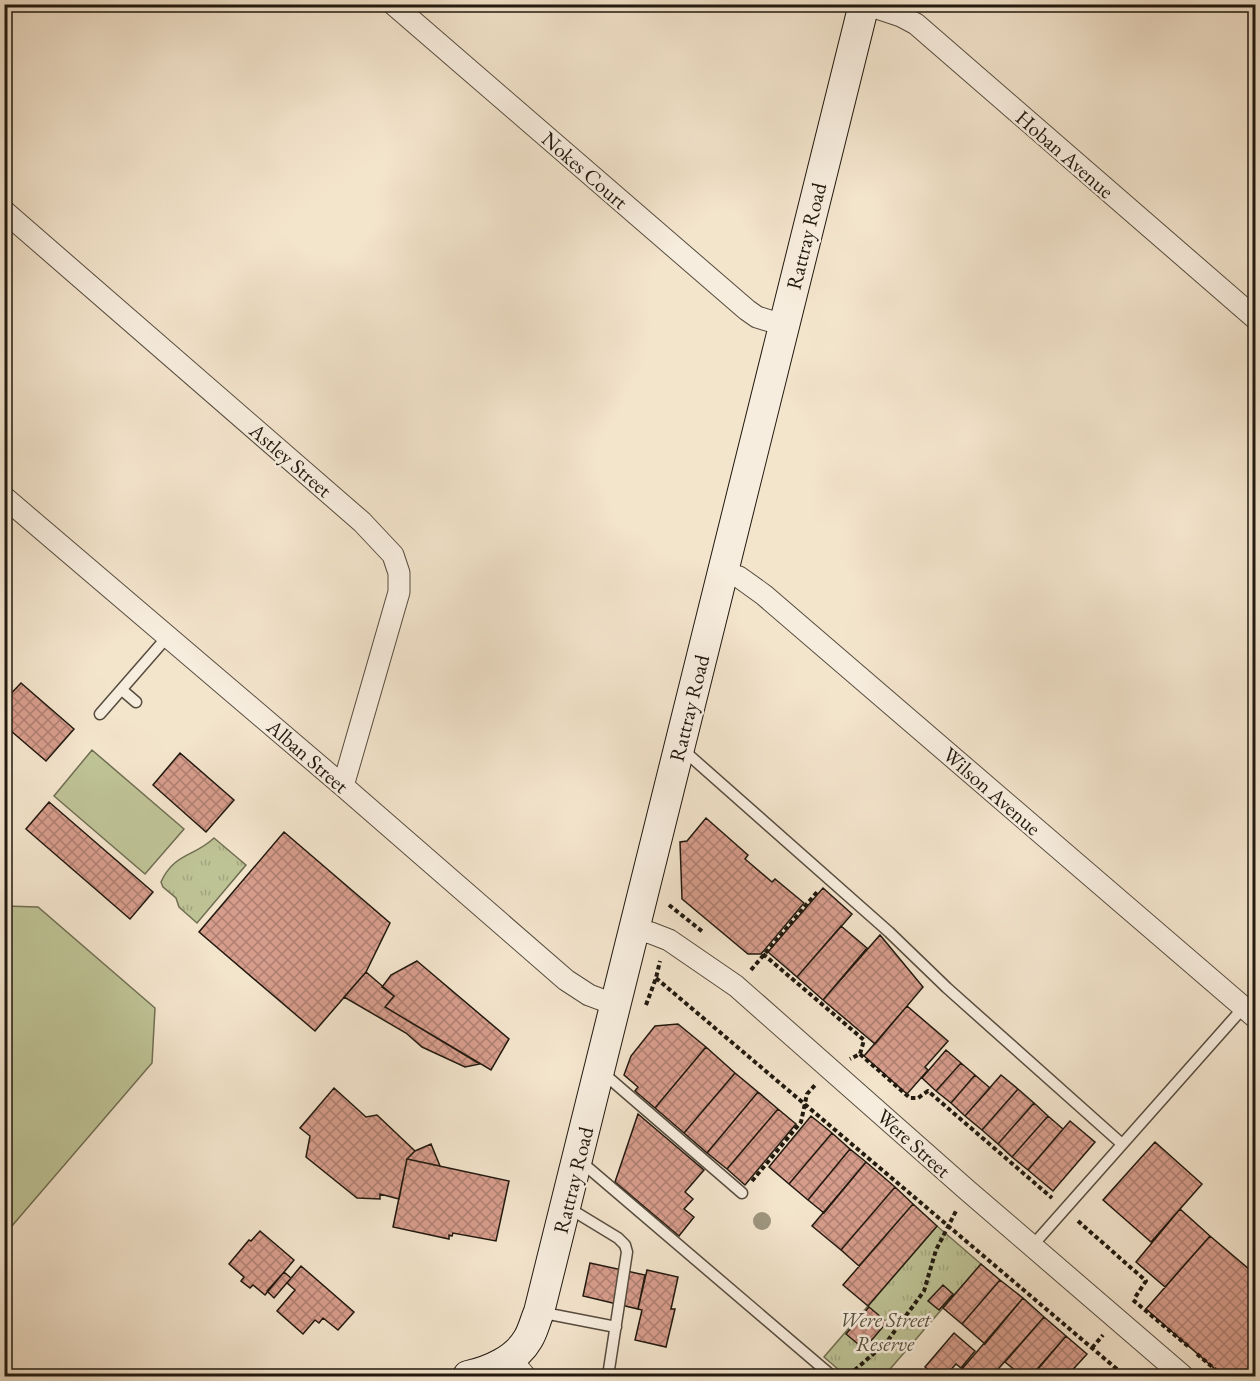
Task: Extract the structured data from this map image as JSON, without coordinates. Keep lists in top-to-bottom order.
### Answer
{
  "streets": {
    "street": [
      "Hoban Avenue",
      "Nokes Court",
      "Rattray Road",
      "Astley Street",
      "Alban Street",
      "Wilson Avenue",
      "Were Street"
    ]
  },
  "crossings": [
    ["Hoban Avenue", "Rattray Road"],
    ["Nokes Court", "Rattray Road"],
    ["Rattray Road", "Alban Street"],
    ["Rattray Road", "Wilson Avenue"],
    ["Rattray Road", "Were Street"],
    ["Astley Street", "Alban Street"]
  ],
  "parks": ["Were Street Reserve"]
}
